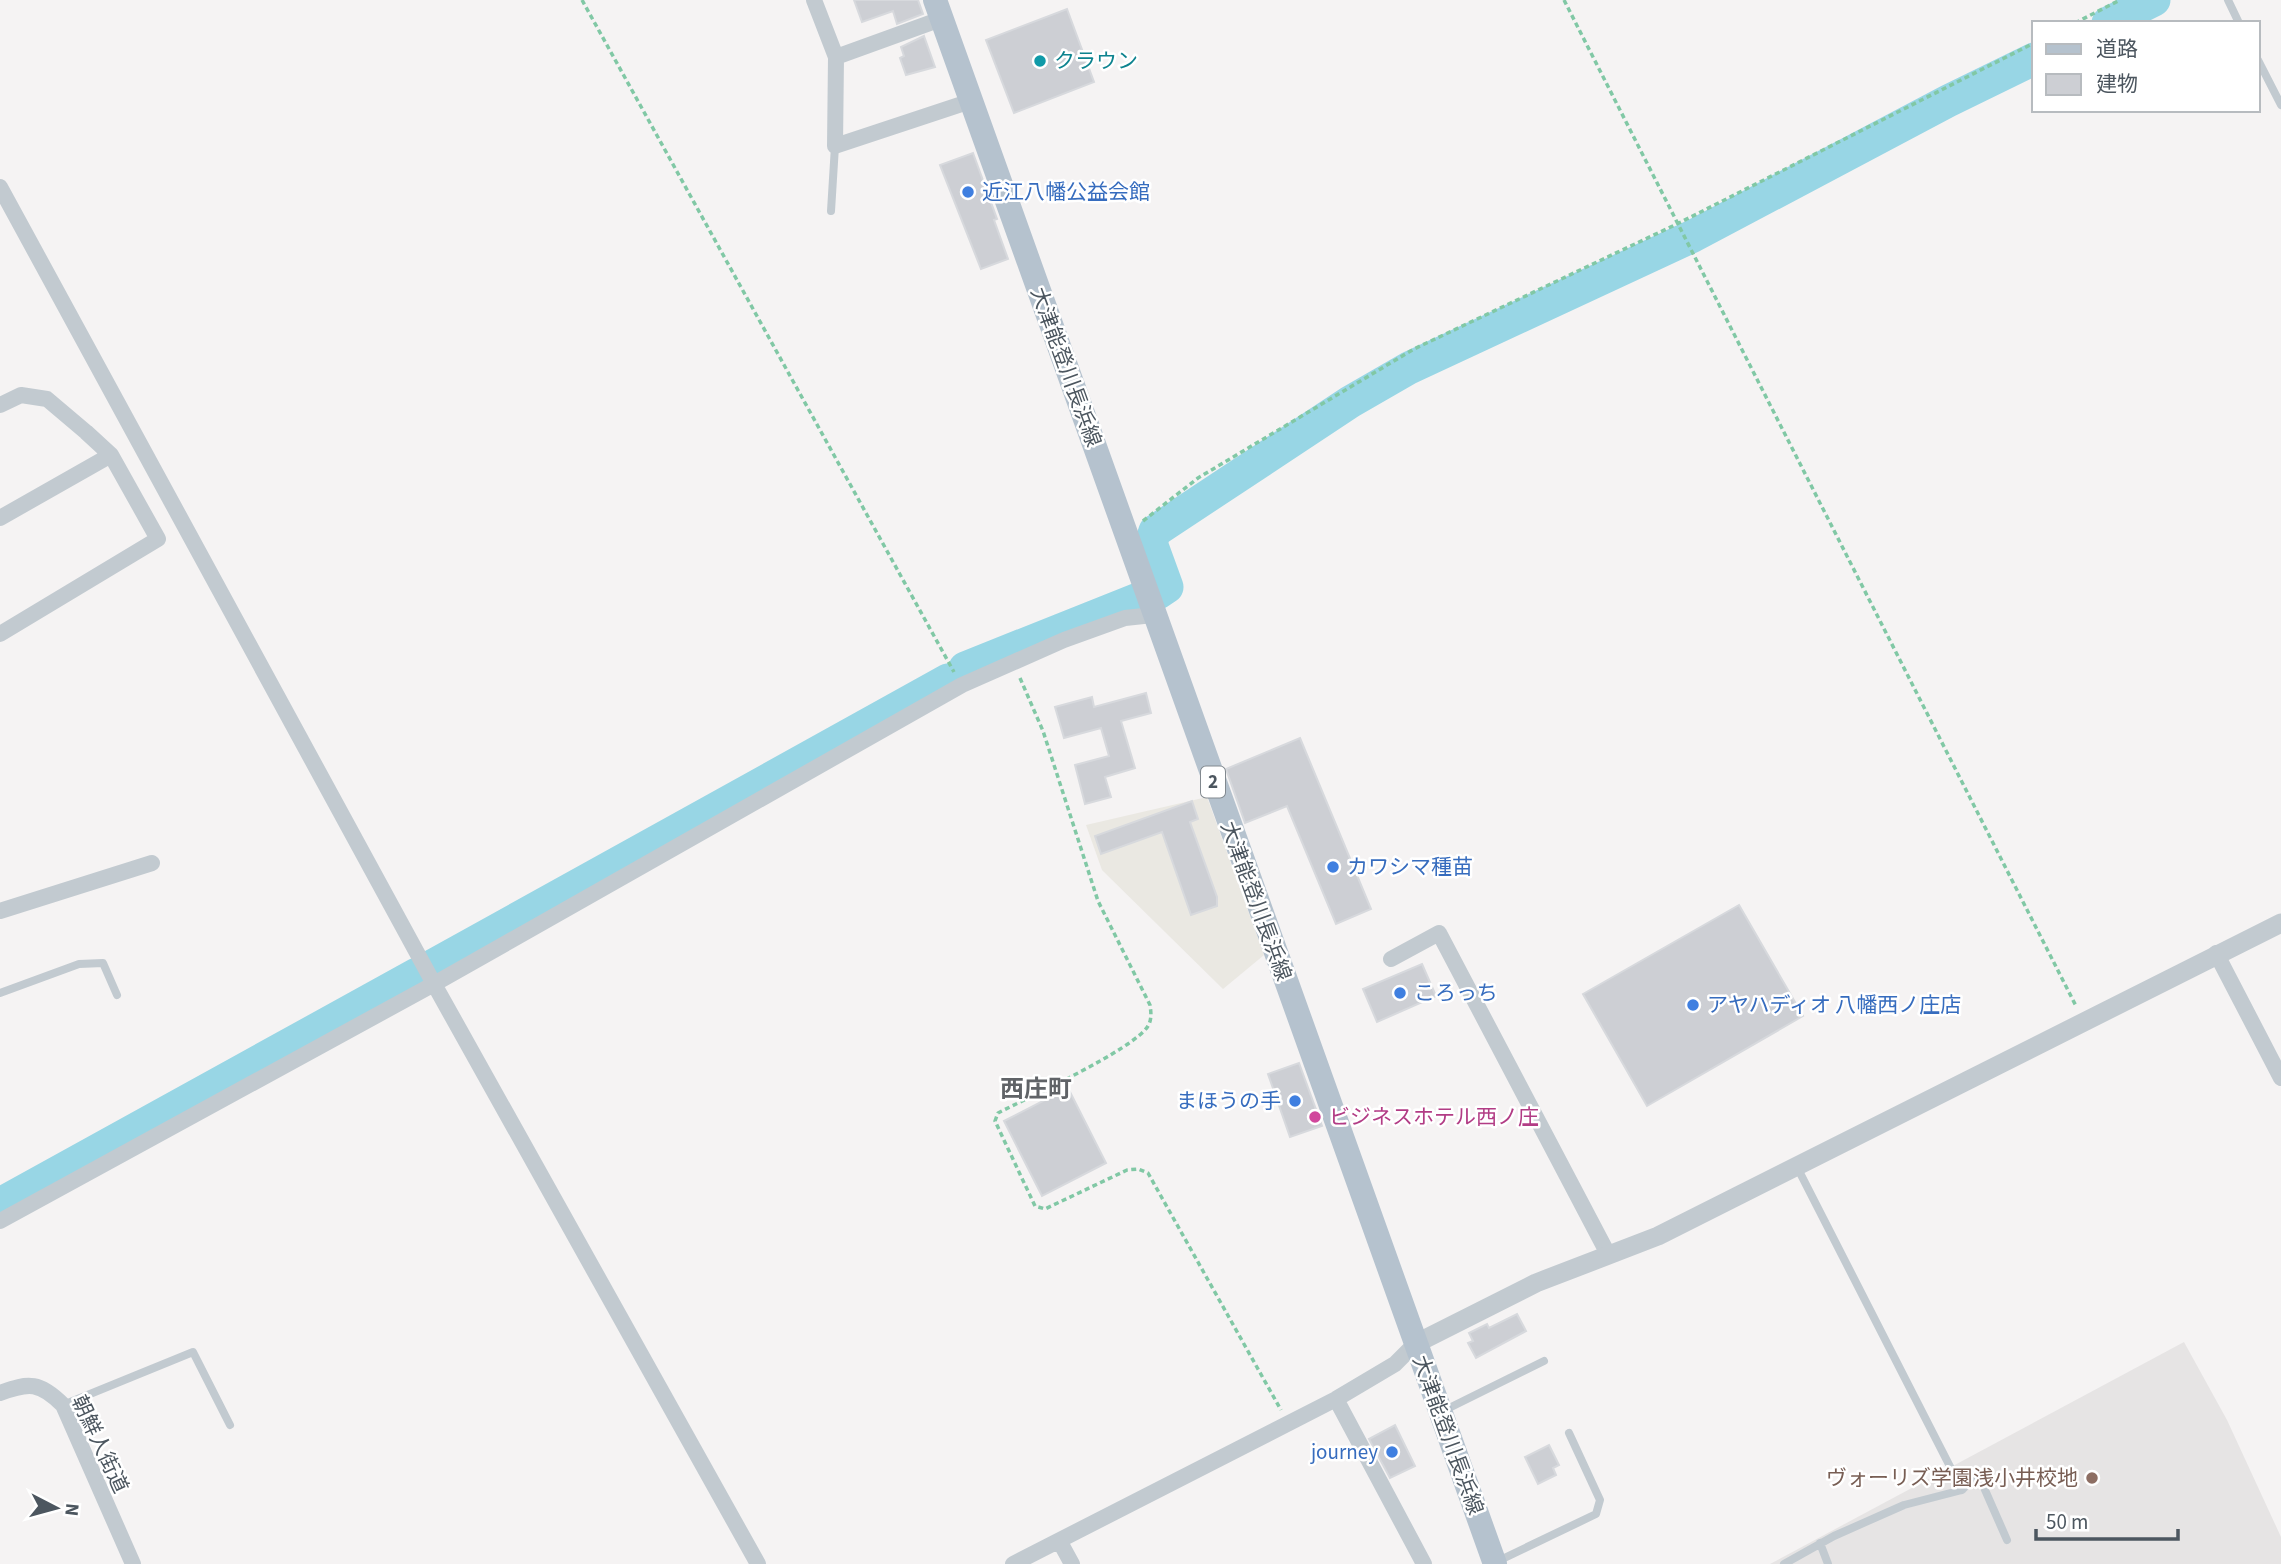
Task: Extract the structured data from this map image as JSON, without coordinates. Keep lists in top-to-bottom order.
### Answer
{
  "streets": {
    "main road": ["大津能登川長浜線", "2"],
    "street": ["朝鮮人街道"]
  },
  "districts": ["西庄町"],
  "places": [
    "クラウン",
    "近江八幡公益会館",
    "カワシマ種苗",
    "ころっち",
    "アヤハディオ 八幡西ノ庄店",
    "まほうの手",
    "ビジネスホテル西ノ庄",
    "journey",
    "ヴォーリズ学園浅小井校地"
  ],
  "legend": ["道路", "建物"],
  "scale_bar": "50 m",
  "north": "right"
}
